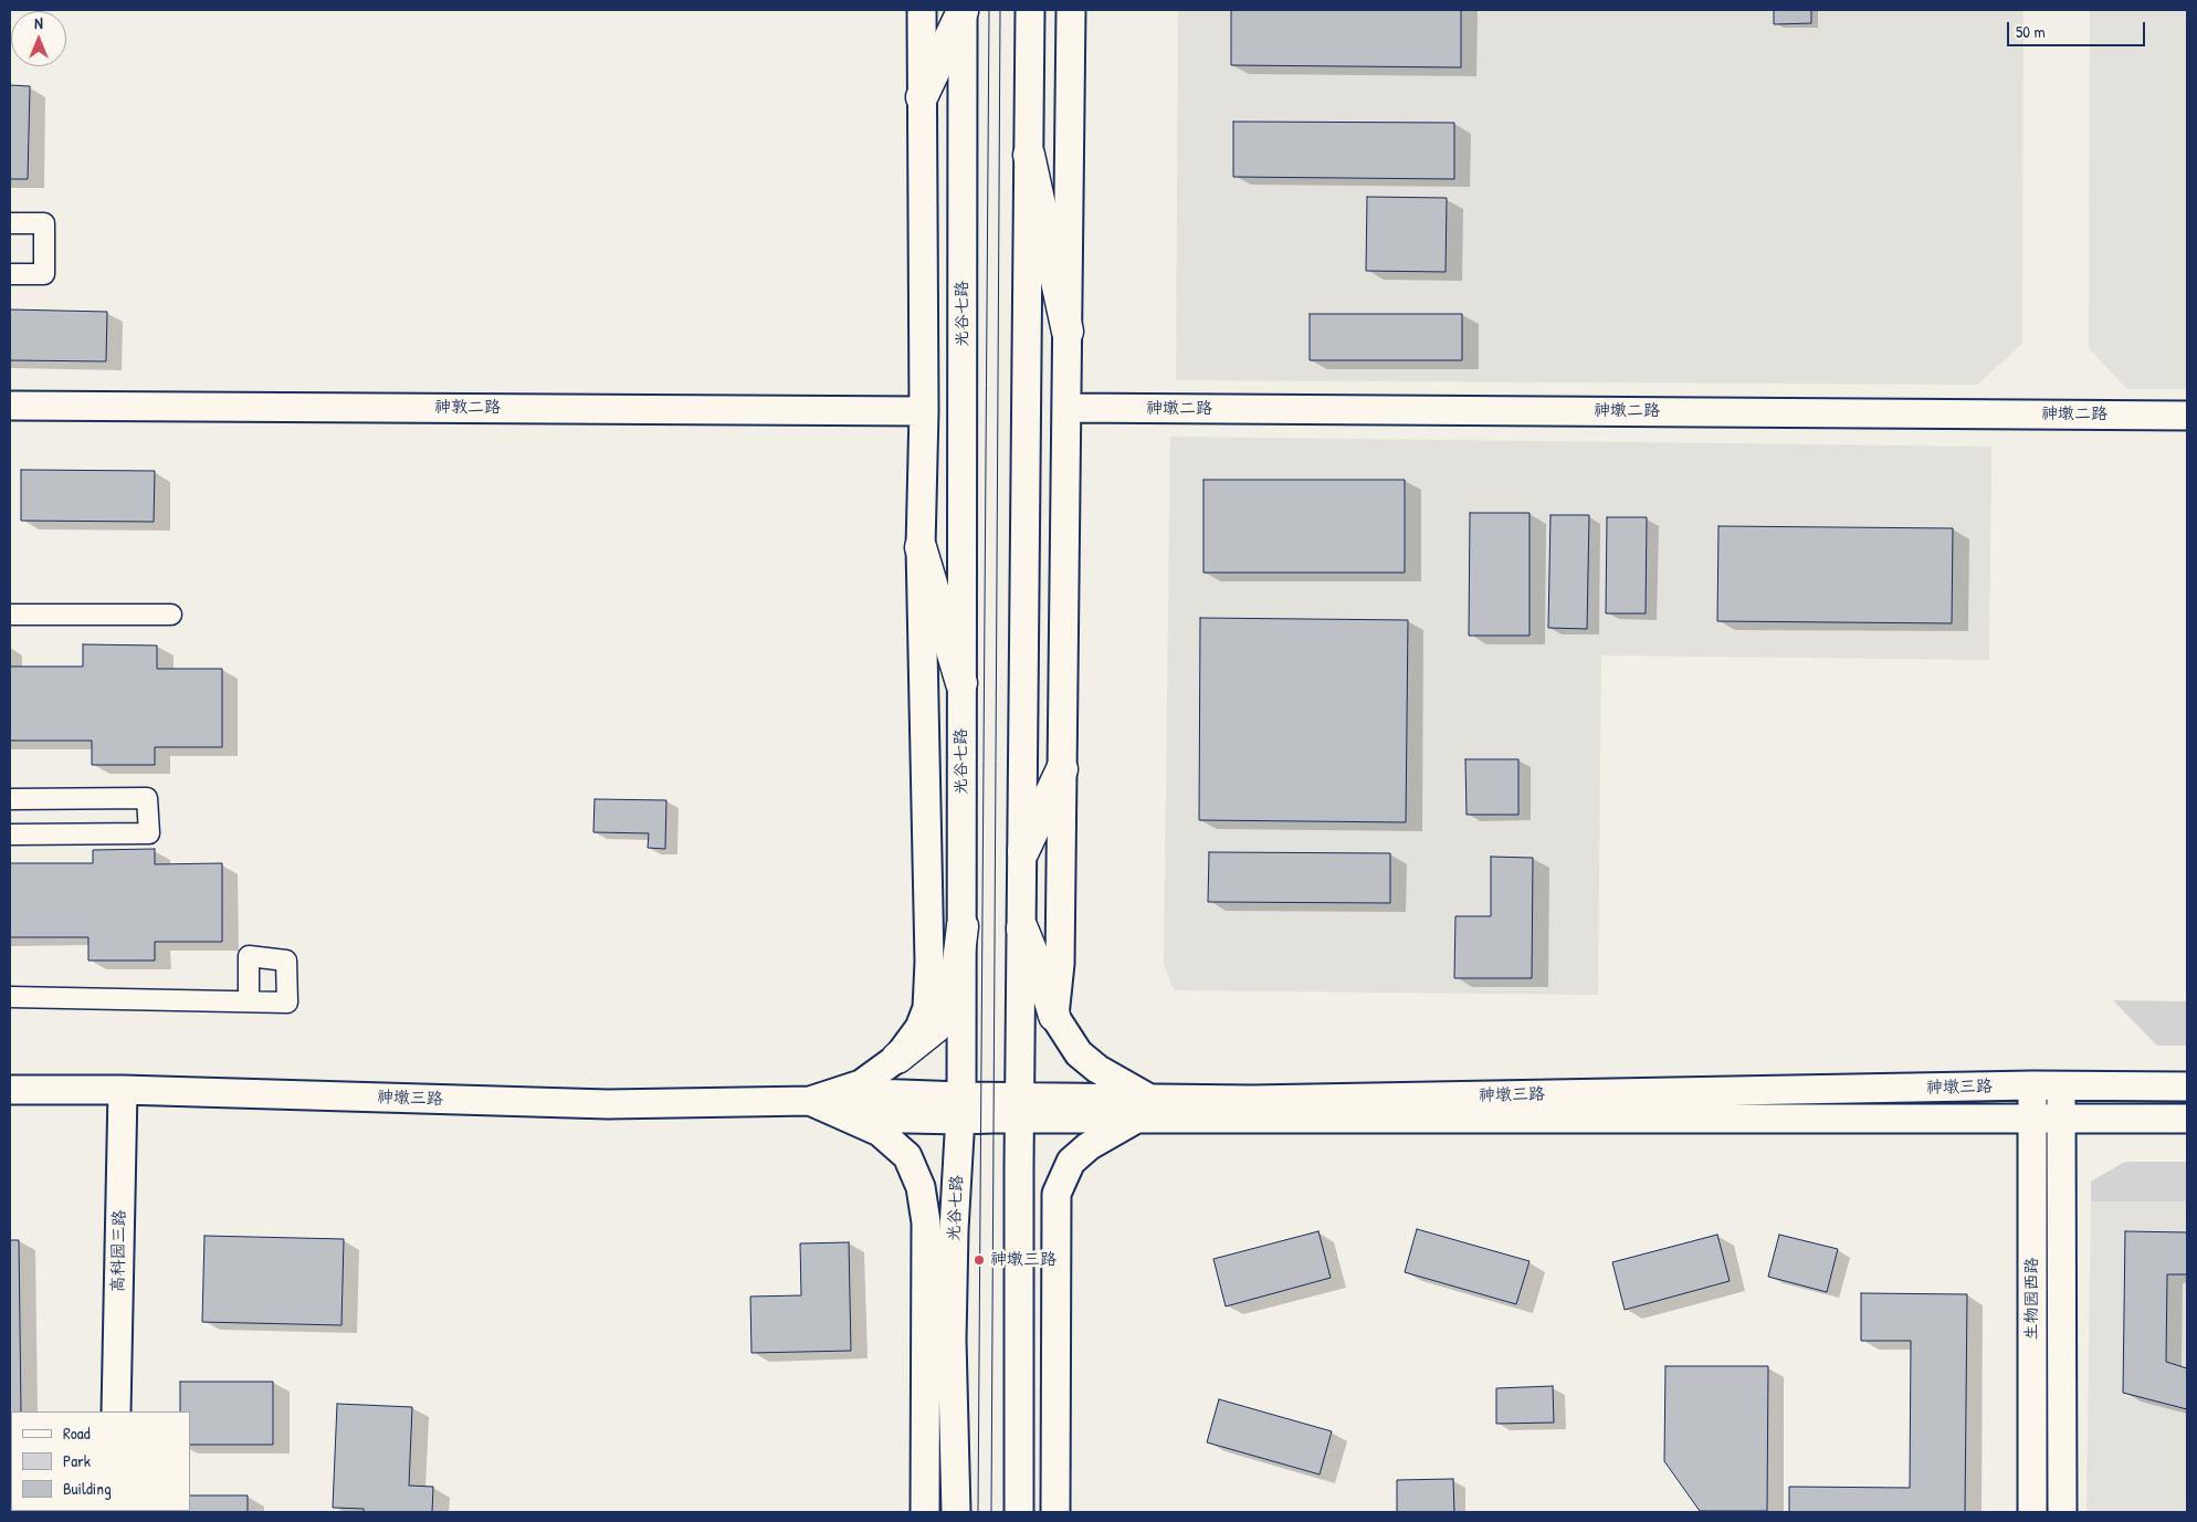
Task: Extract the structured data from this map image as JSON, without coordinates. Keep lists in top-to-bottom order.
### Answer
{
  "streets": {
    "street": [
      "光谷七路",
      "神敦二路",
      "神墩二路",
      "神墩三路",
      "高科园三路",
      "生物园西路"
    ]
  },
  "crossings": [
    ["光谷七路", "神墩三路"],
    ["神墩三路", "高科园三路"],
    ["神墩三路", "生物园西路"]
  ],
  "places": ["神墩三路"],
  "legend": ["Road", "Park", "Building"],
  "scale_bar": "50 m",
  "north": "top"
}
